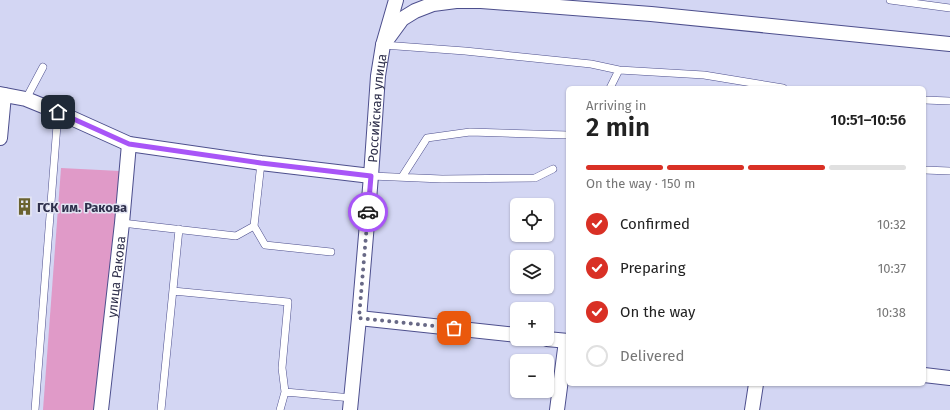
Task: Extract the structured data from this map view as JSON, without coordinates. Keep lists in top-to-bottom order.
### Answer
{
  "streets": {
    "street": ["Российская улица", "улица Ракова"]
  },
  "places": {
    "building": ["ГСК им. Ракова"]
  },
  "page": {
    "heading": ["2 min", "Arriving in", "10:51–10:56"],
    "bar": "On the way · 150 m",
    "map_buttons": ["+", "−"],
    "list": [
      ["Confirmed", "10:32"],
      ["Preparing", "10:37"],
      ["On the way", "10:38"],
      "Delivered"
    ]
  }
}
